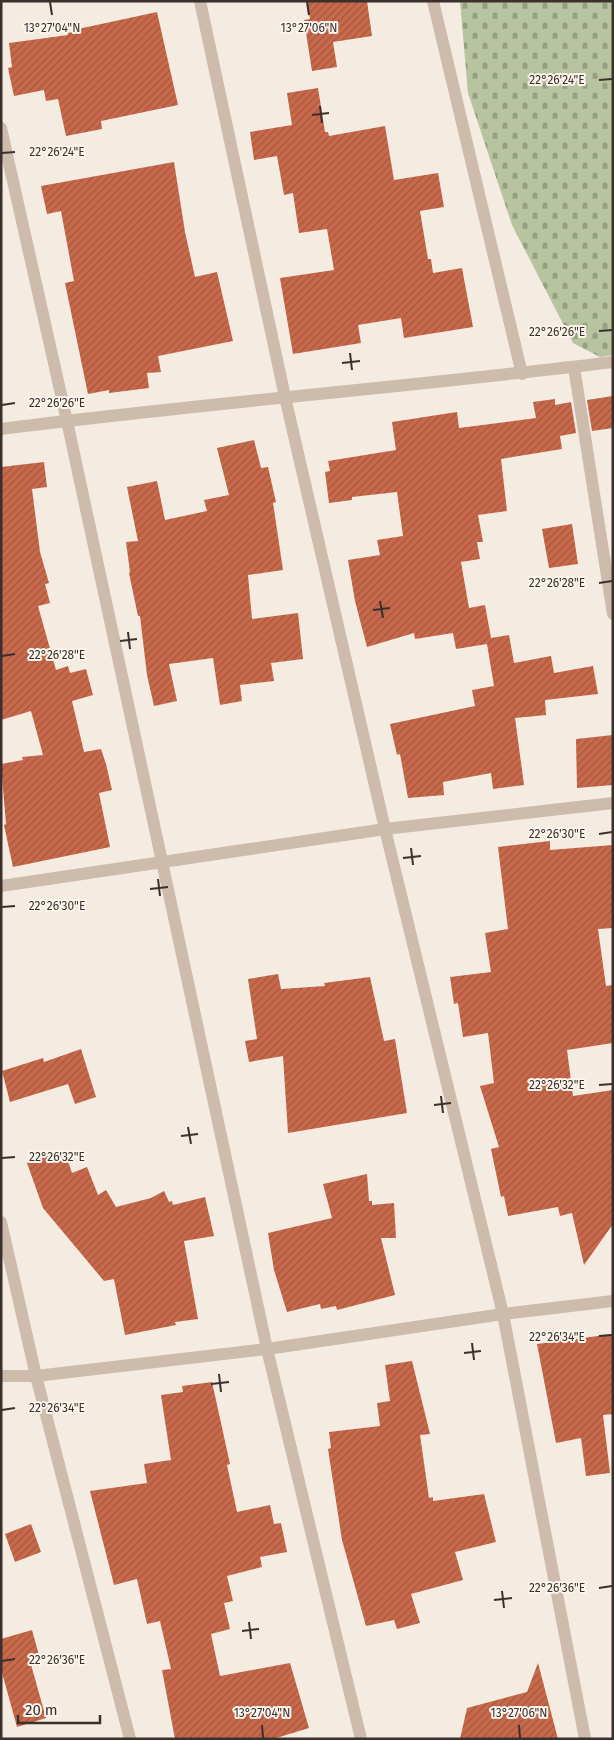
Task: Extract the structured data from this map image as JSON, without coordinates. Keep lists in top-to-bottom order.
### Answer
{
  "scale_bar": "20 m",
  "coordinates": [
    "13°27'04\"N",
    "13°27'06\"N",
    "22°26'24\"E",
    "22°26'26\"E",
    "22°26'28\"E",
    "22°26'30\"E",
    "22°26'32\"E",
    "22°26'34\"E",
    "22°26'36\"E"
  ]
}
